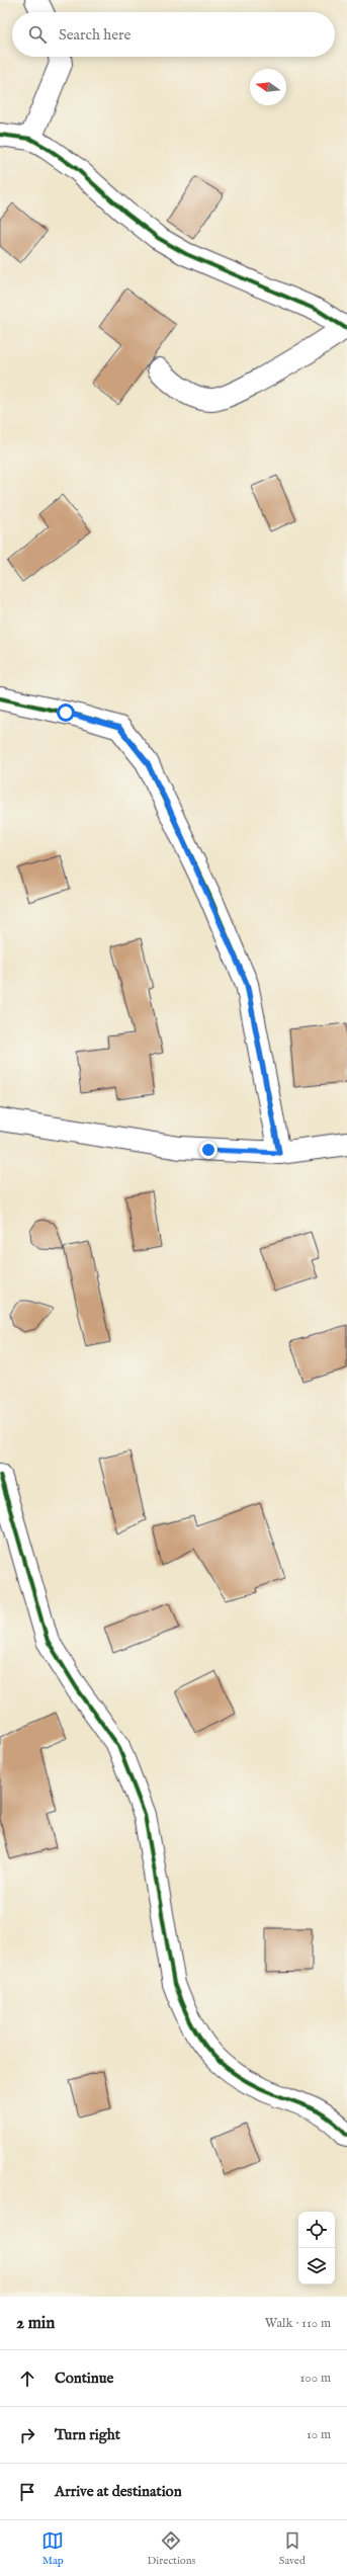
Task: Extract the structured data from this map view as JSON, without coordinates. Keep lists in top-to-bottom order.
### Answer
{
  "north": "left",
  "page": {
    "search": "Search here",
    "heading": ["2 min", "Walk · 110 m"],
    "list": [
      ["Continue", "100 m"],
      ["Turn right", "10 m"],
      "Arrive at destination"
    ],
    "nav": ["Map", "Directions", "Saved"]
  }
}
